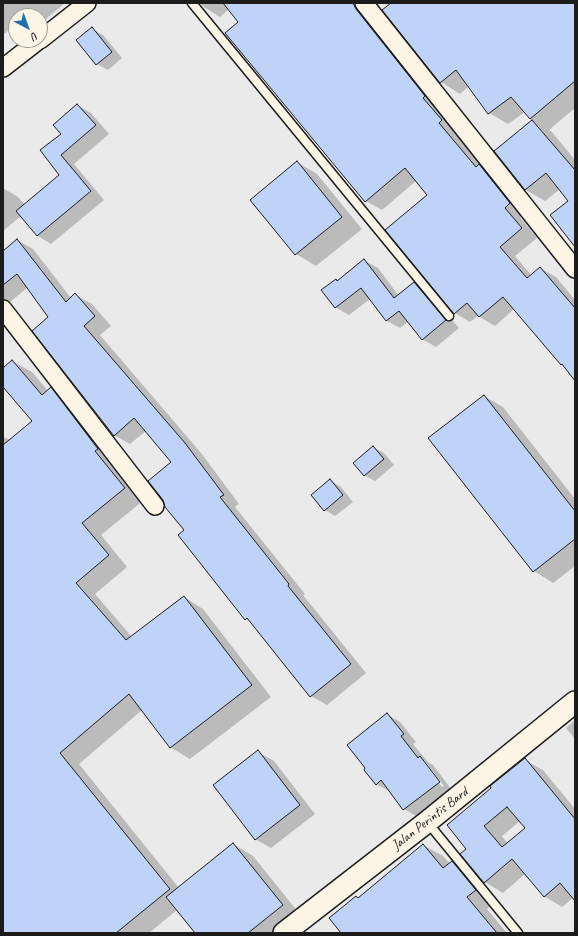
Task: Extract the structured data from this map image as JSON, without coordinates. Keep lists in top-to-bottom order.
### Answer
{
  "streets": {
    "street": ["Jalan Perintis Bard"]
  },
  "north": "bottom right"
}
